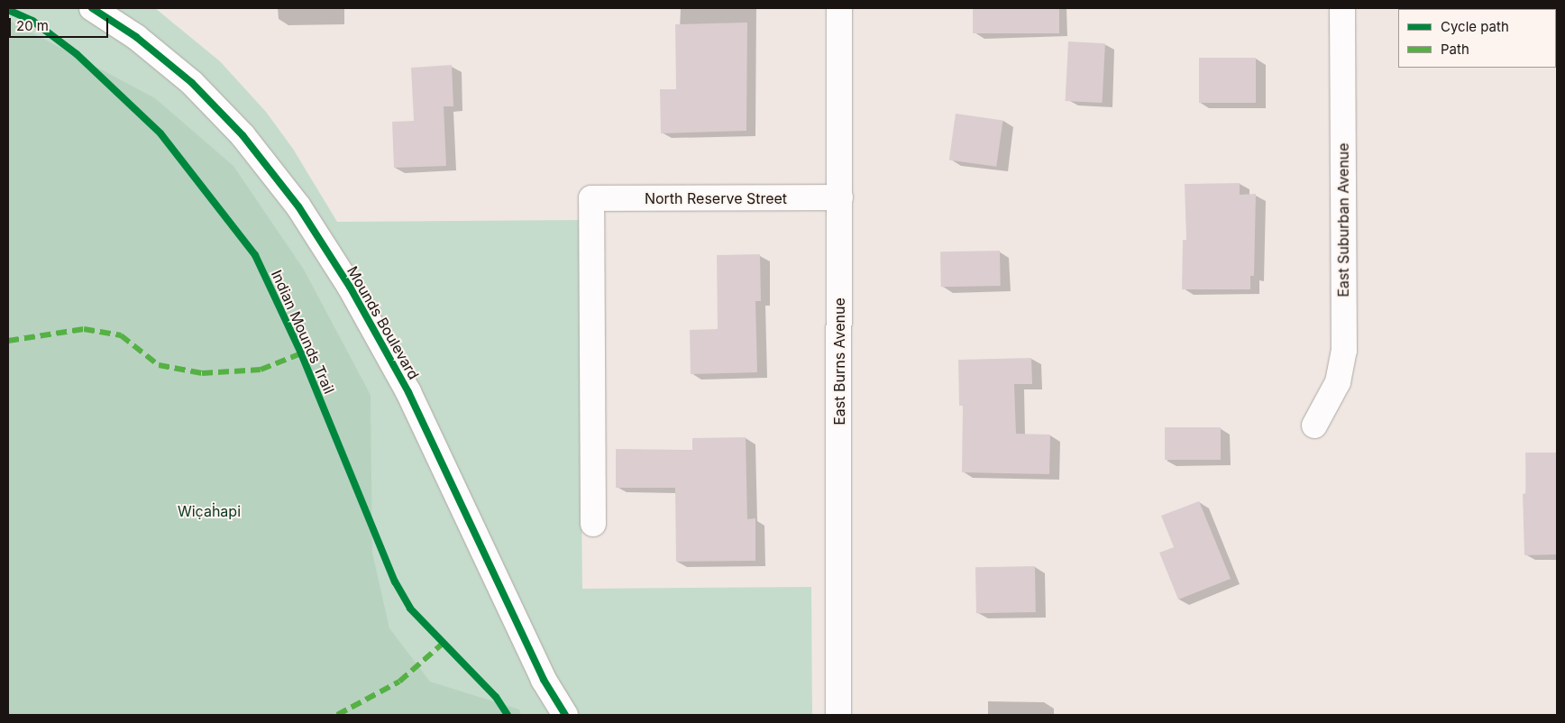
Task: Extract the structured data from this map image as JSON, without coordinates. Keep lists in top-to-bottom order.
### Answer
{
  "streets": {
    "street": [
      "North Reserve Street",
      "East Suburban Avenue",
      "Mounds Boulevard",
      "East Burns Avenue"
    ],
    "cycle path": ["Indian Mounds Trail"]
  },
  "crossings": [
    ["North Reserve Street", "East Burns Avenue"]
  ],
  "parks": ["Wic̣aḣapi"],
  "legend": ["Cycle path", "Path"],
  "scale_bar": "20 m"
}
